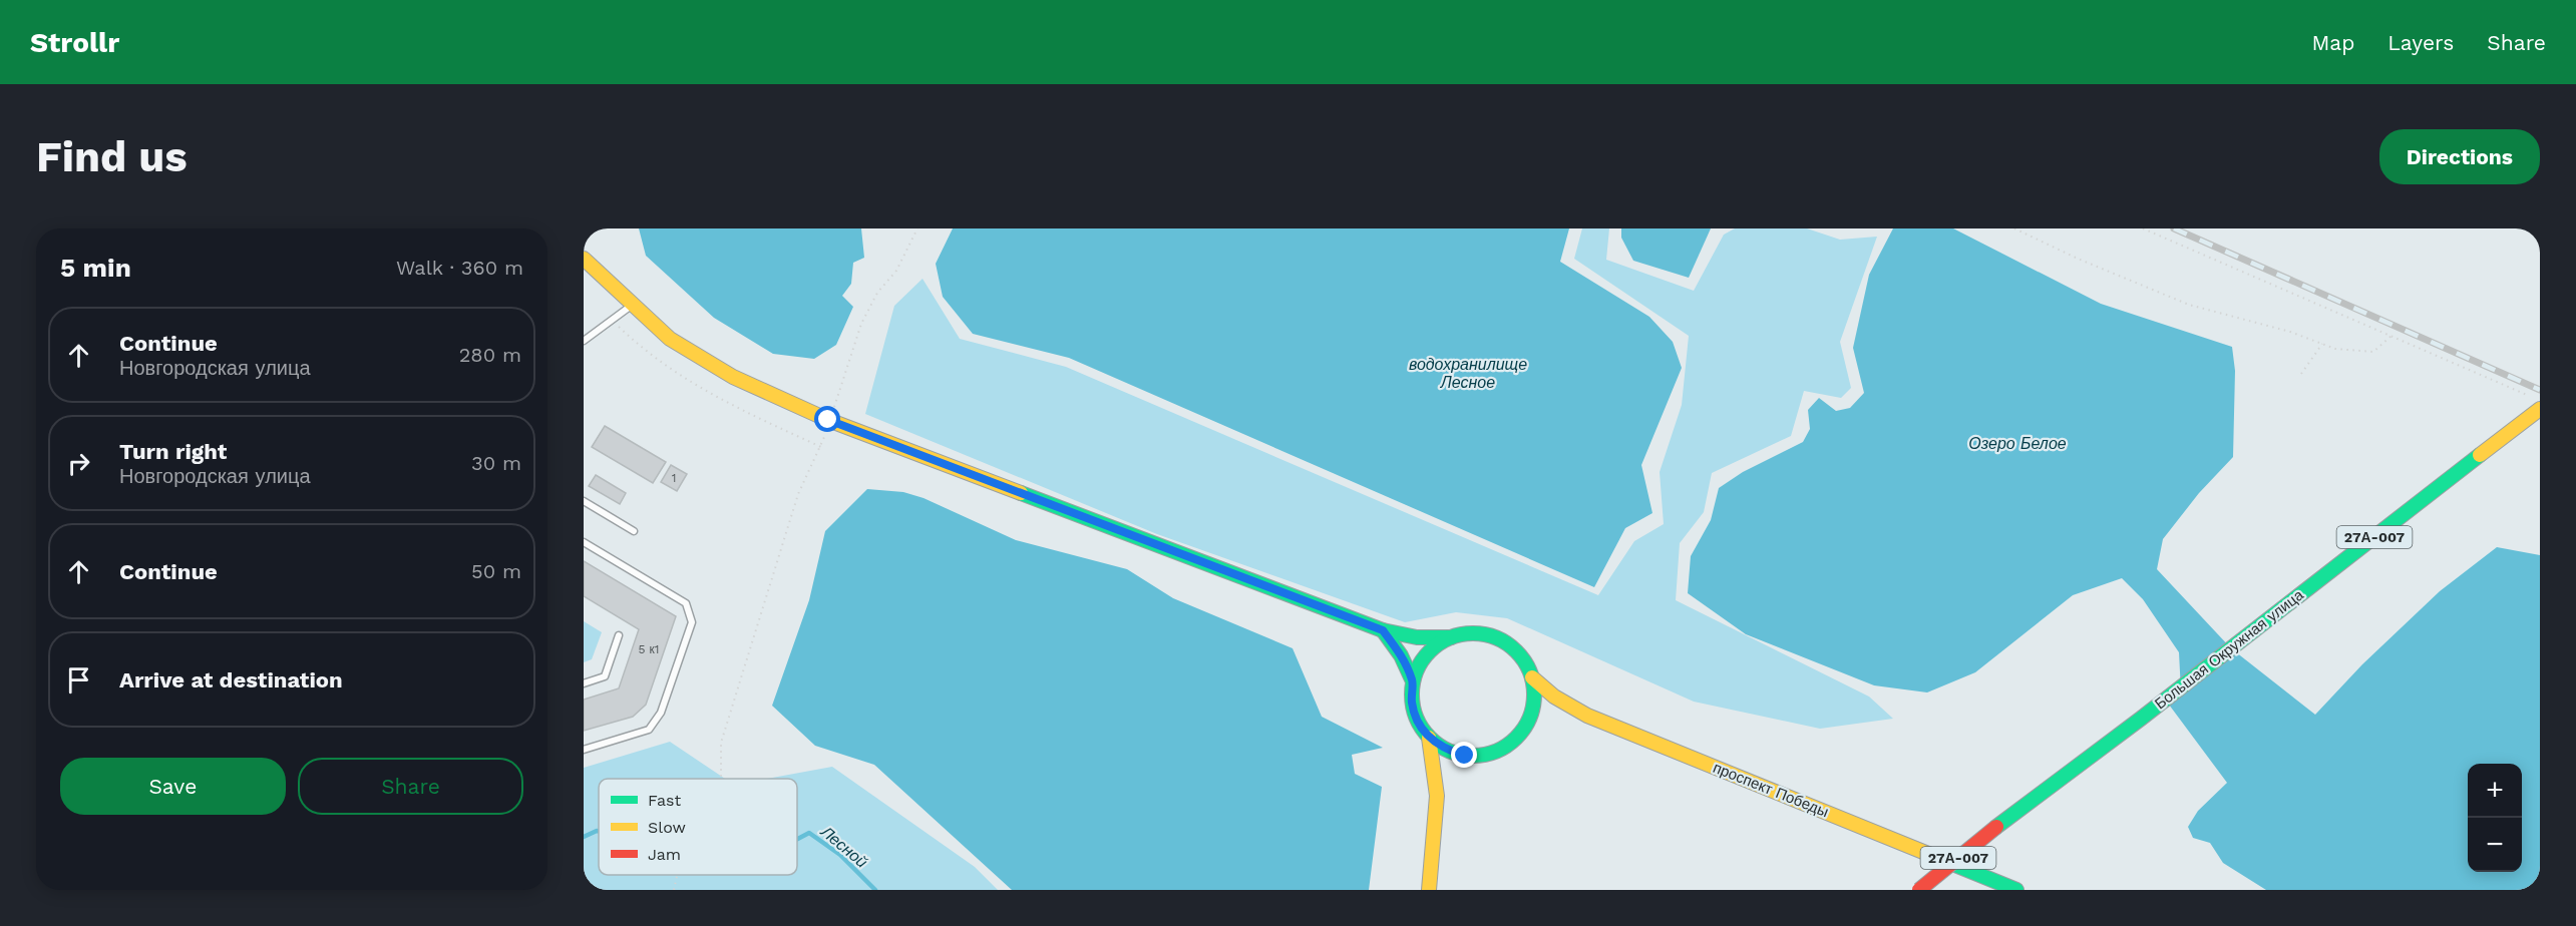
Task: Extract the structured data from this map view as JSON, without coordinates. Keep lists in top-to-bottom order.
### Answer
{
  "streets": {
    "main road": ["27А-007", "Большая Окружная улица", "проспект Победы"]
  },
  "water": ["водохранилище Лесное", "Озеро Белое", "Лесной"],
  "house_numbers": ["1", "5 к1"],
  "legend": ["Fast", "Slow", "Jam"],
  "page": {
    "header": "Strollr",
    "nav": ["Map", "Layers", "Share"],
    "buttons": [
      "Directions",
      ["Save", "Share"]
    ],
    "title": "Find us",
    "heading": ["5 min", "Walk · 360 m"],
    "list": [
      ["Continue", "Новгородская улица", "280 m"],
      ["Turn right", "Новгородская улица", "30 m"],
      ["Continue", "50 m"],
      "Arrive at destination"
    ],
    "map_buttons": ["+", "−"]
  }
}
